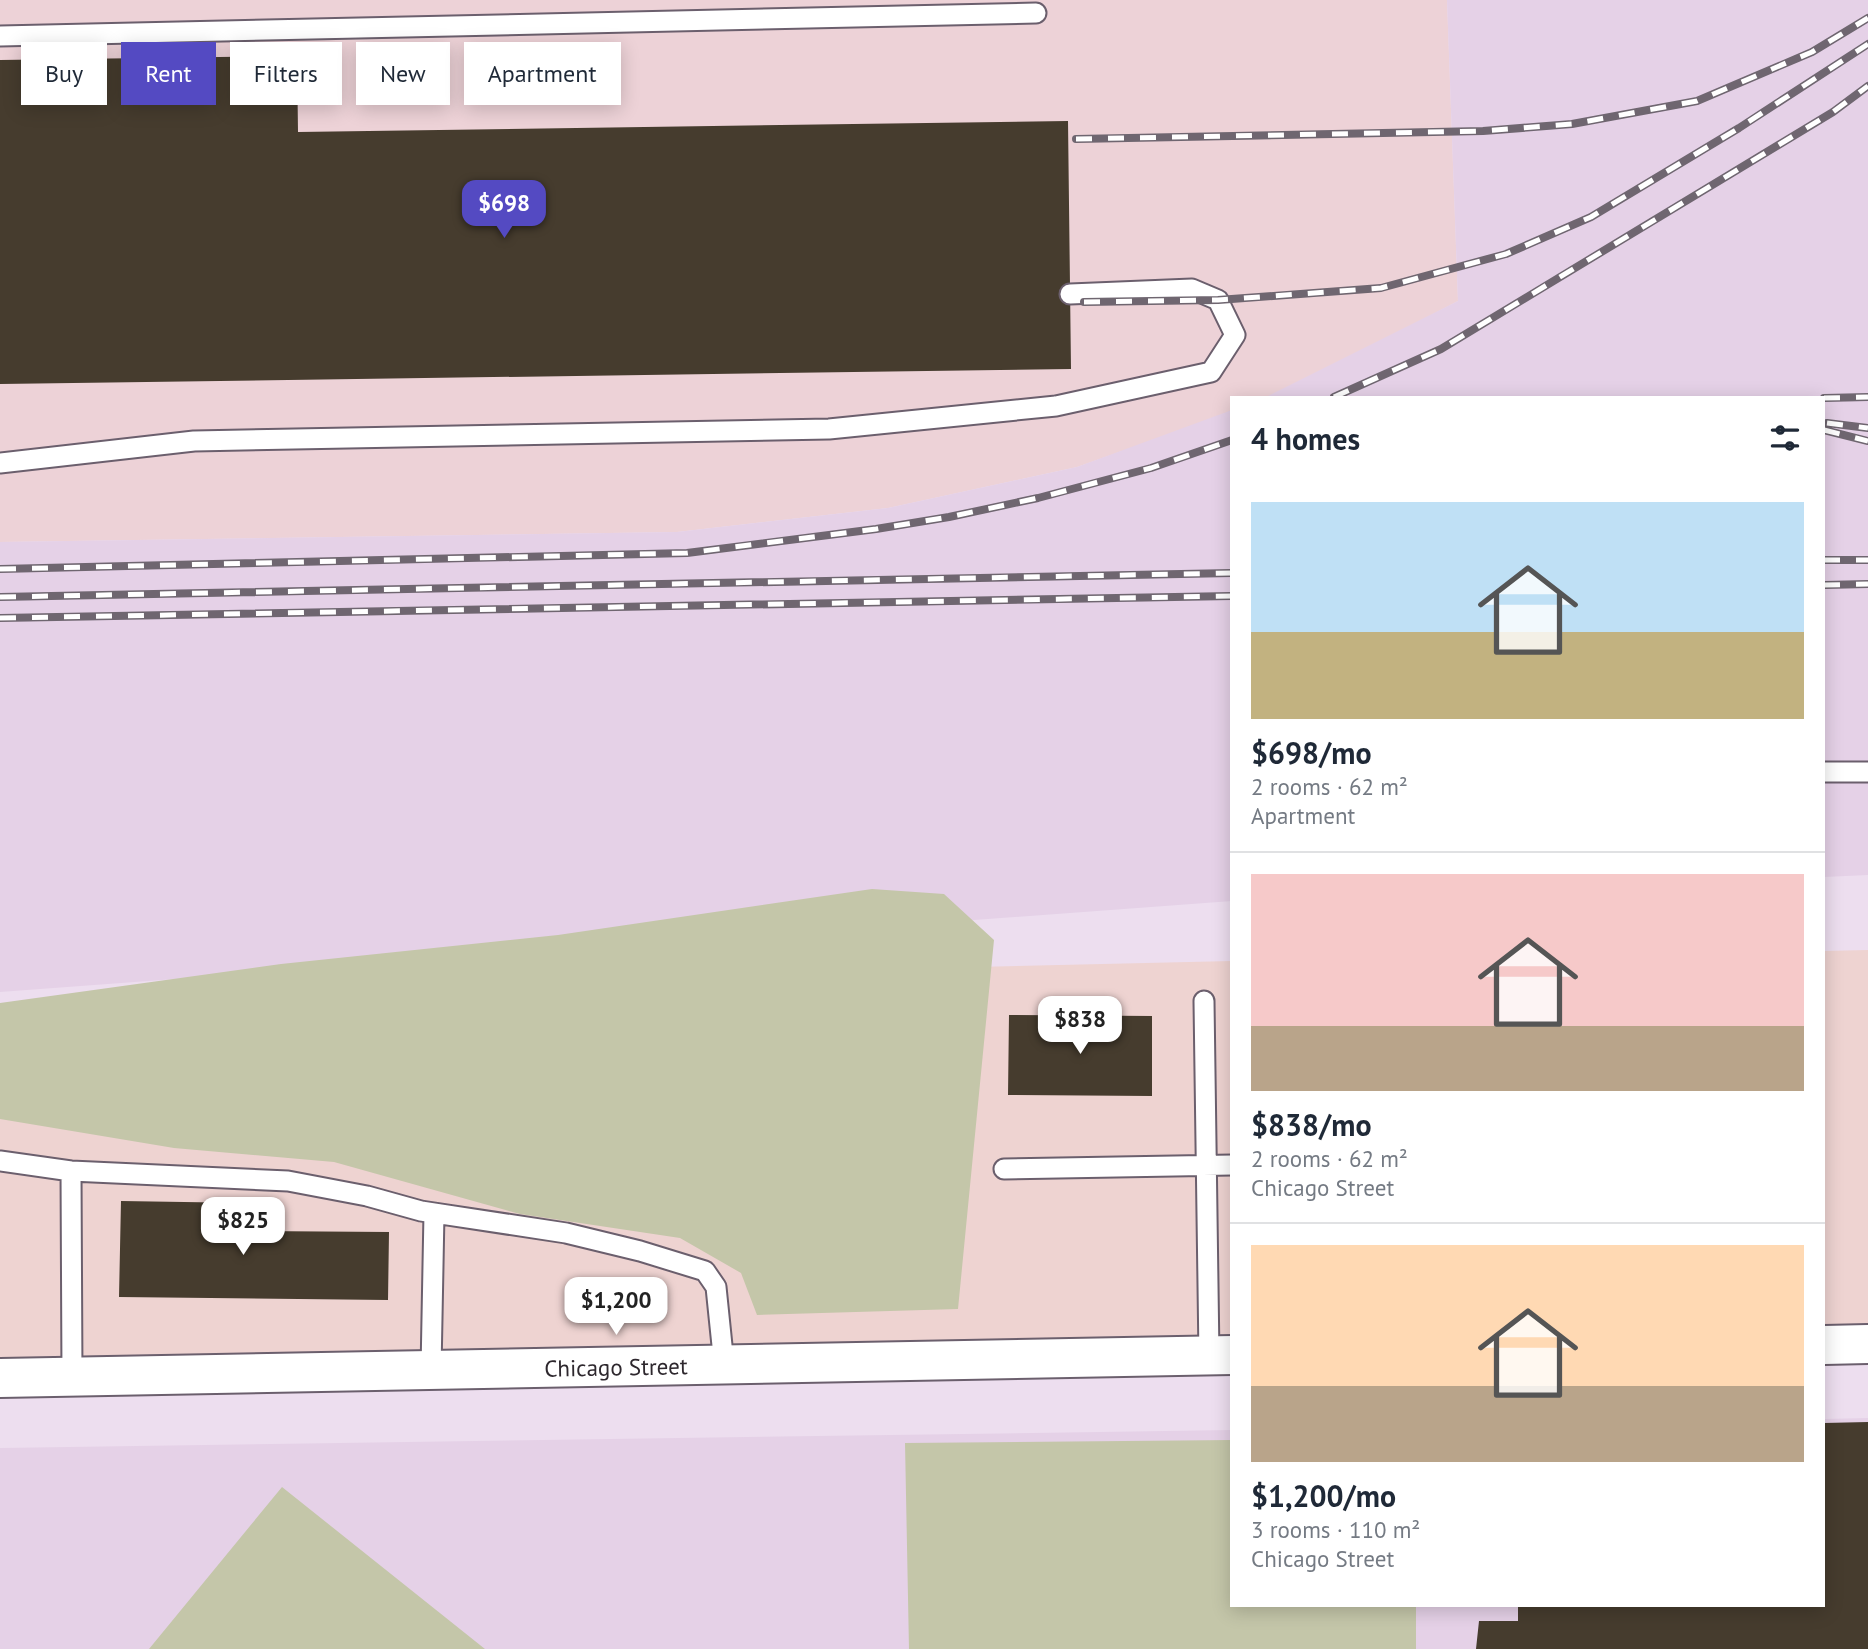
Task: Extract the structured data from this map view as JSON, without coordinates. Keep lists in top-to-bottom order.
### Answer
{
  "streets": {
    "main road": ["Chicago Street"]
  },
  "page": {
    "chip": [
      "Buy",
      "Rent",
      "Filters",
      "New",
      "Apartment"
    ],
    "price": [
      "$698",
      "$838",
      "$825",
      "$1,200"
    ],
    "heading": "4 homes",
    "list": [
      {
        "name": "$698/mo",
        "note": "2 rooms · 62 m² · Apartment"
      },
      {
        "name": "$838/mo",
        "note": "2 rooms · 62 m² · Chicago Street"
      },
      {
        "name": "$1,200/mo",
        "note": "3 rooms · 110 m² · Chicago Street"
      }
    ]
  }
}
